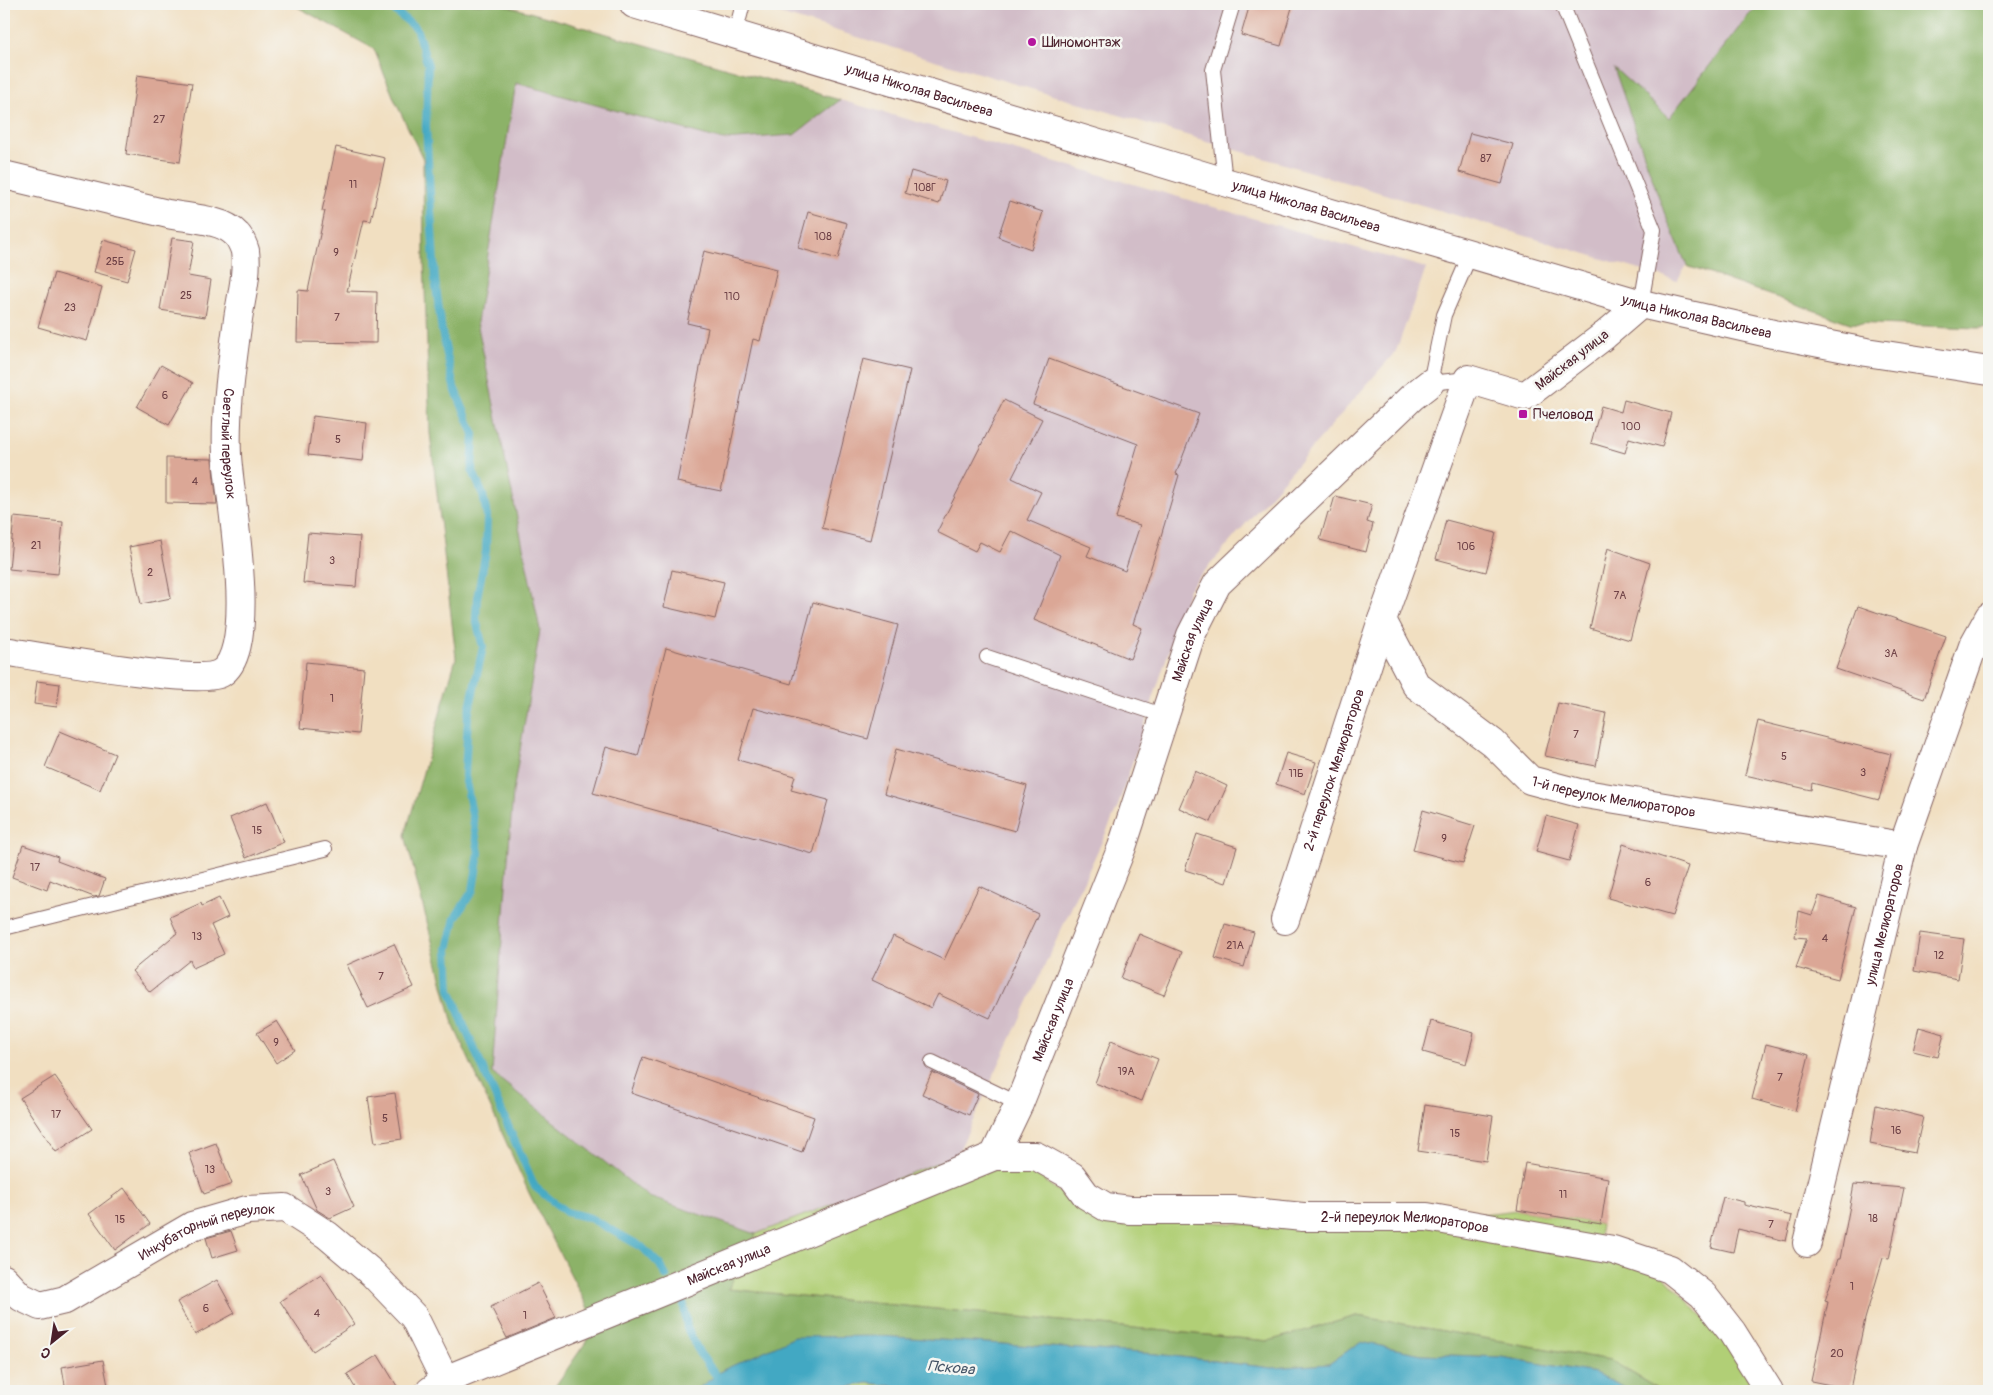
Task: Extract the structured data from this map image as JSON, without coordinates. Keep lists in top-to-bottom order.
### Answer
{
  "streets": {
    "street": [
      "улица Николая Васильева",
      "Майская улица",
      "Светлый переулок",
      "2-й переулок Мелиораторов",
      "1-й переулок Мелиораторов",
      "улица Мелиораторов",
      "Инкубаторный переулок"
    ]
  },
  "crossings": [
    ["улица Николая Васильева", "Майская улица"],
    ["Майская улица", "2-й переулок Мелиораторов"],
    ["Майская улица", "Инкубаторный переулок"],
    ["2-й переулок Мелиораторов", "1-й переулок Мелиораторов"],
    ["1-й переулок Мелиораторов", "улица Мелиораторов"]
  ],
  "water": ["Пскова"],
  "places": {
    "other": ["Шиномонтаж"],
    "transit": ["Пчеловод"]
  },
  "house_numbers": [
    "27",
    "87",
    "11",
    "108Г",
    "108",
    "9",
    "25Б",
    "25",
    "110",
    "23",
    "7",
    "6",
    "100",
    "5",
    "4",
    "21",
    "106",
    "3",
    "2",
    "7А",
    "3А",
    "1",
    "7",
    "5",
    "3",
    "11Б",
    "15",
    "9",
    "17",
    "6",
    "13",
    "4",
    "21А",
    "12",
    "7",
    "9",
    "19А",
    "7",
    "17",
    "5",
    "16",
    "15",
    "13",
    "3",
    "11",
    "18",
    "15",
    "7",
    "1",
    "6",
    "4",
    "1",
    "20"
  ],
  "north": "bottom left"
}
